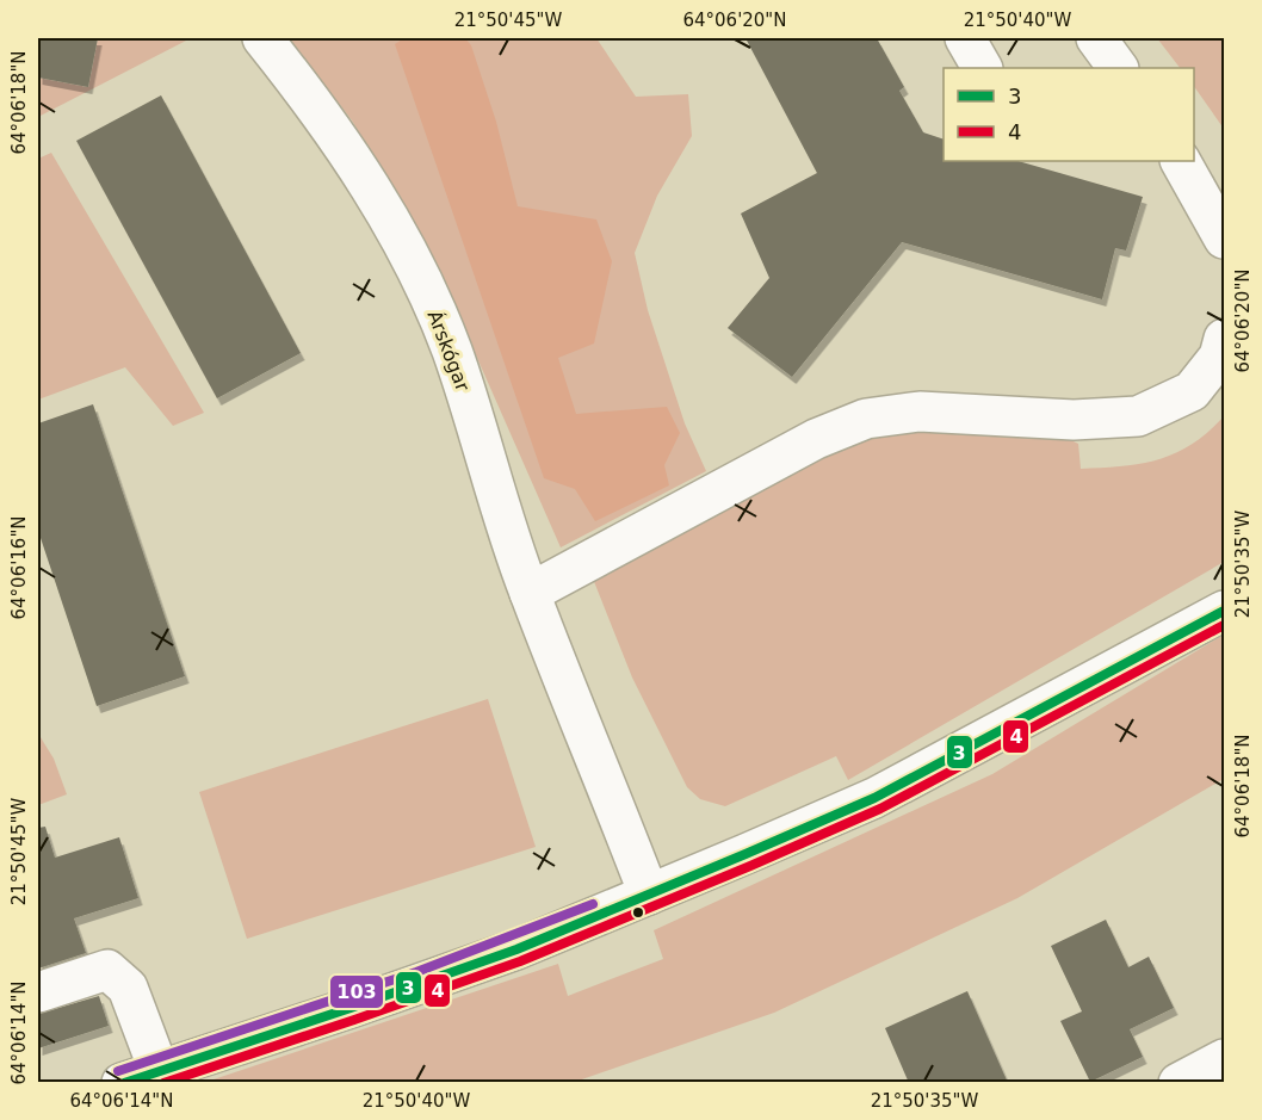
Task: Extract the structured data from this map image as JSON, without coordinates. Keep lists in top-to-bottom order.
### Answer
{
  "streets": {
    "street": ["Árskógar"]
  },
  "lines": ["transit line 3", "transit line 4", "transit line 103"],
  "legend": ["3", "4"],
  "coordinates": [
    "21°50'45\"W",
    "64°06'20\"N",
    "21°50'40\"W",
    "64°06'18\"N",
    "21°50'35\"W",
    "64°06'16\"N",
    "64°06'14\"N"
  ]
}
